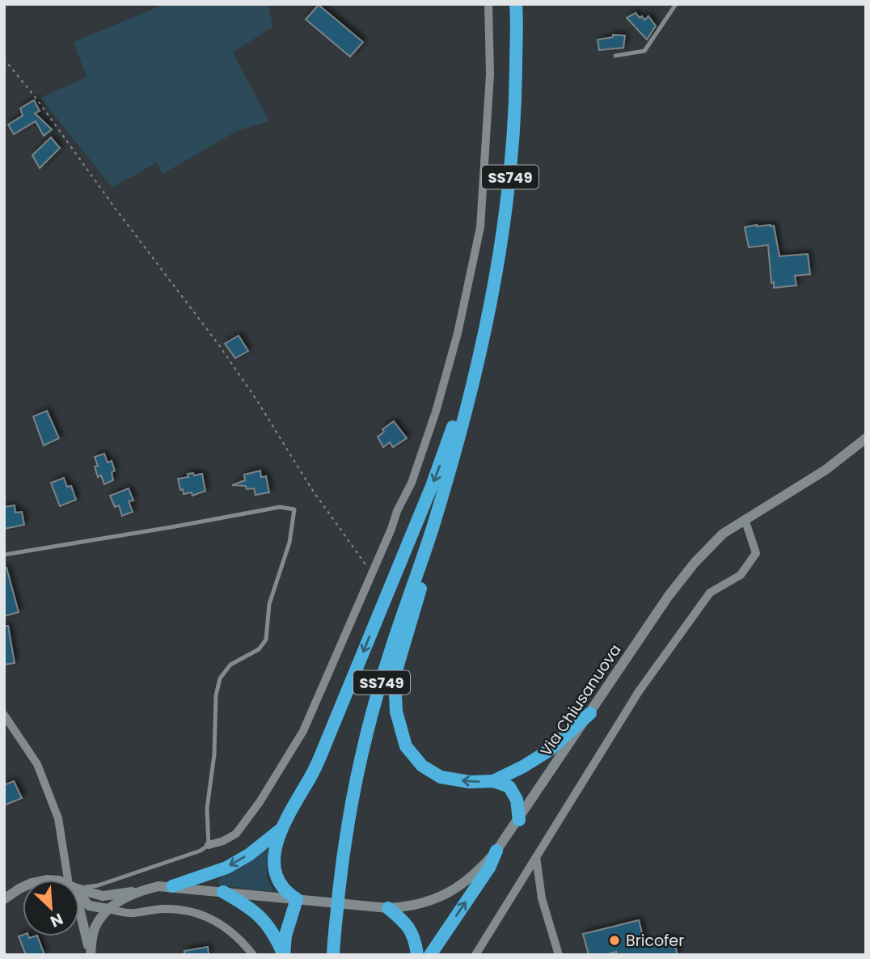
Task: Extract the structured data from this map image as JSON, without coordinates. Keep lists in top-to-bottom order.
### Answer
{
  "streets": {
    "highway": ["SS749"],
    "street": ["Via Chiusanuova"]
  },
  "places": ["Bricofer"],
  "north": "bottom right"
}
